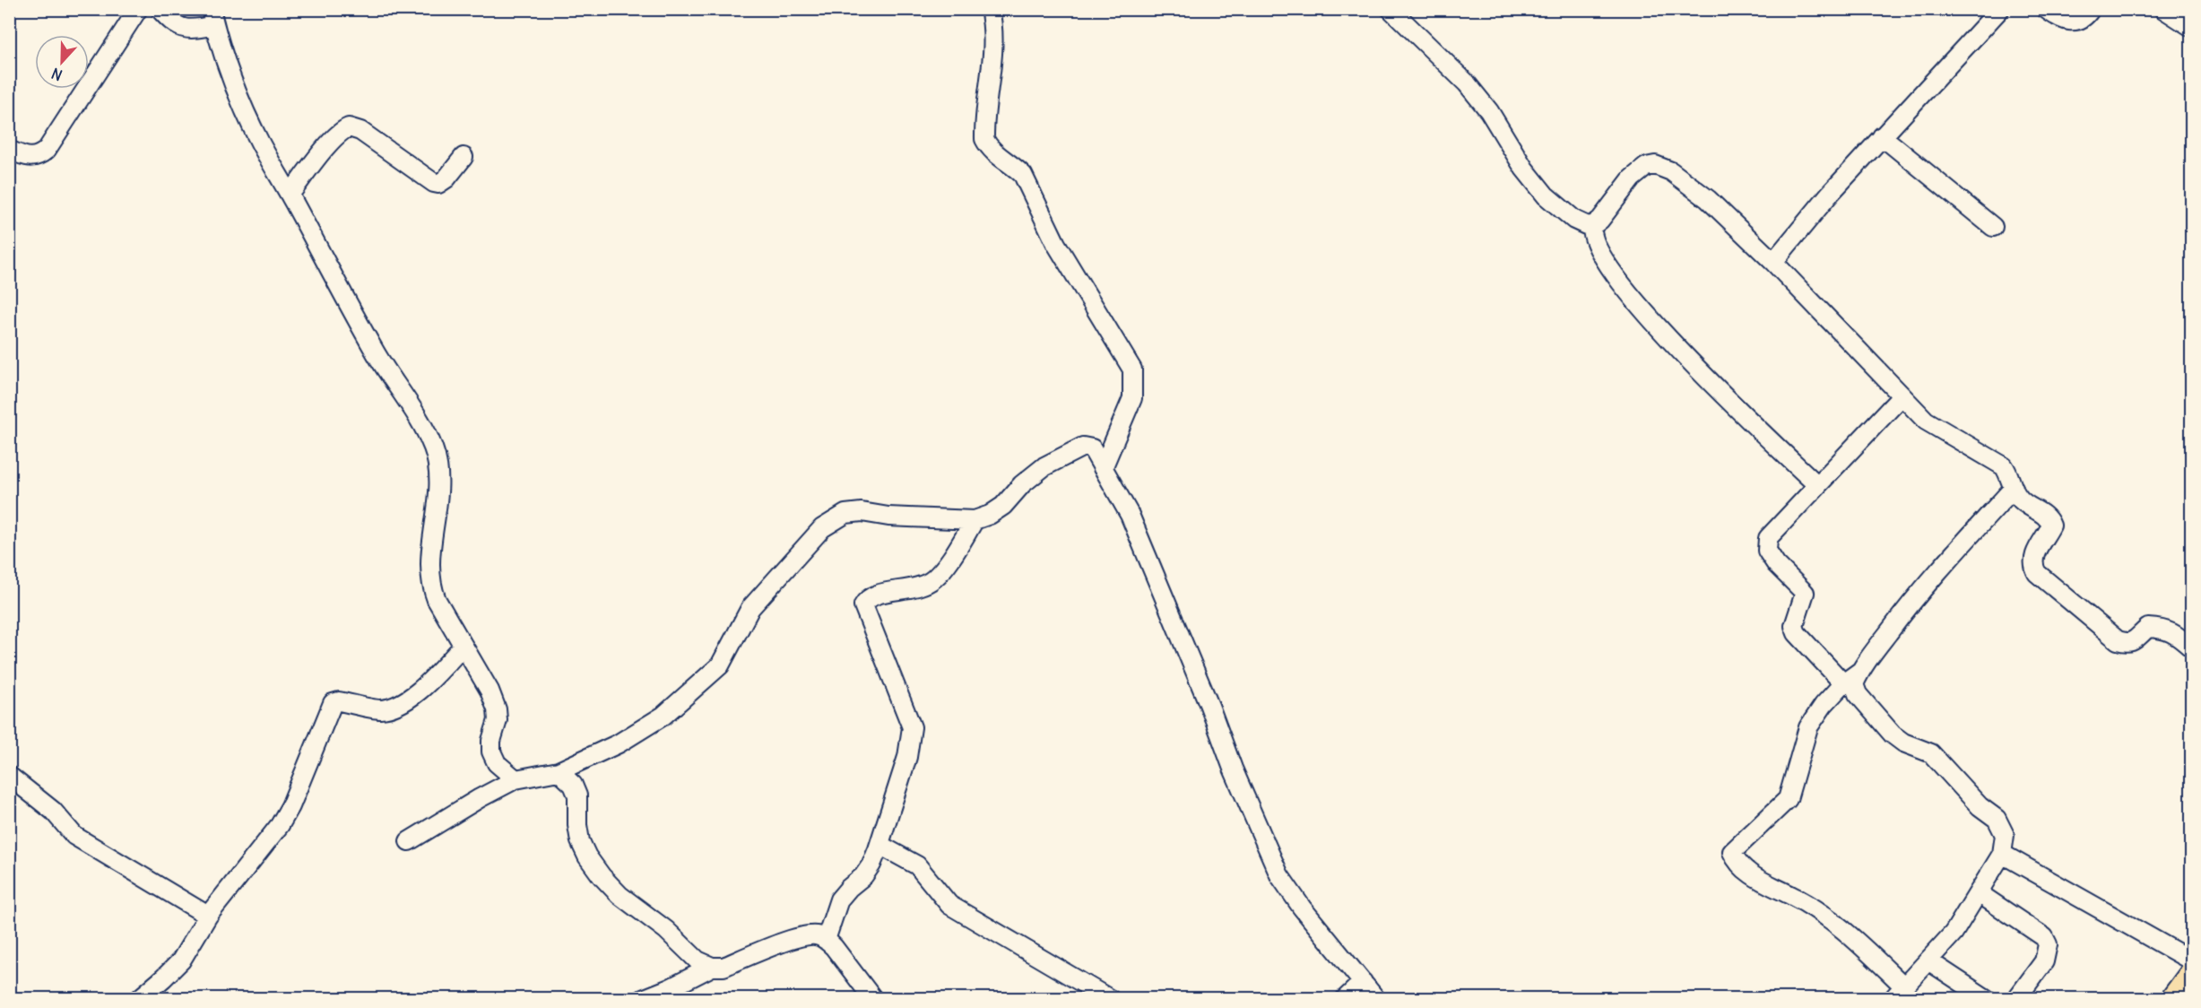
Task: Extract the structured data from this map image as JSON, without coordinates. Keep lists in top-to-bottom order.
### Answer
{
  "north": "bottom"
}
